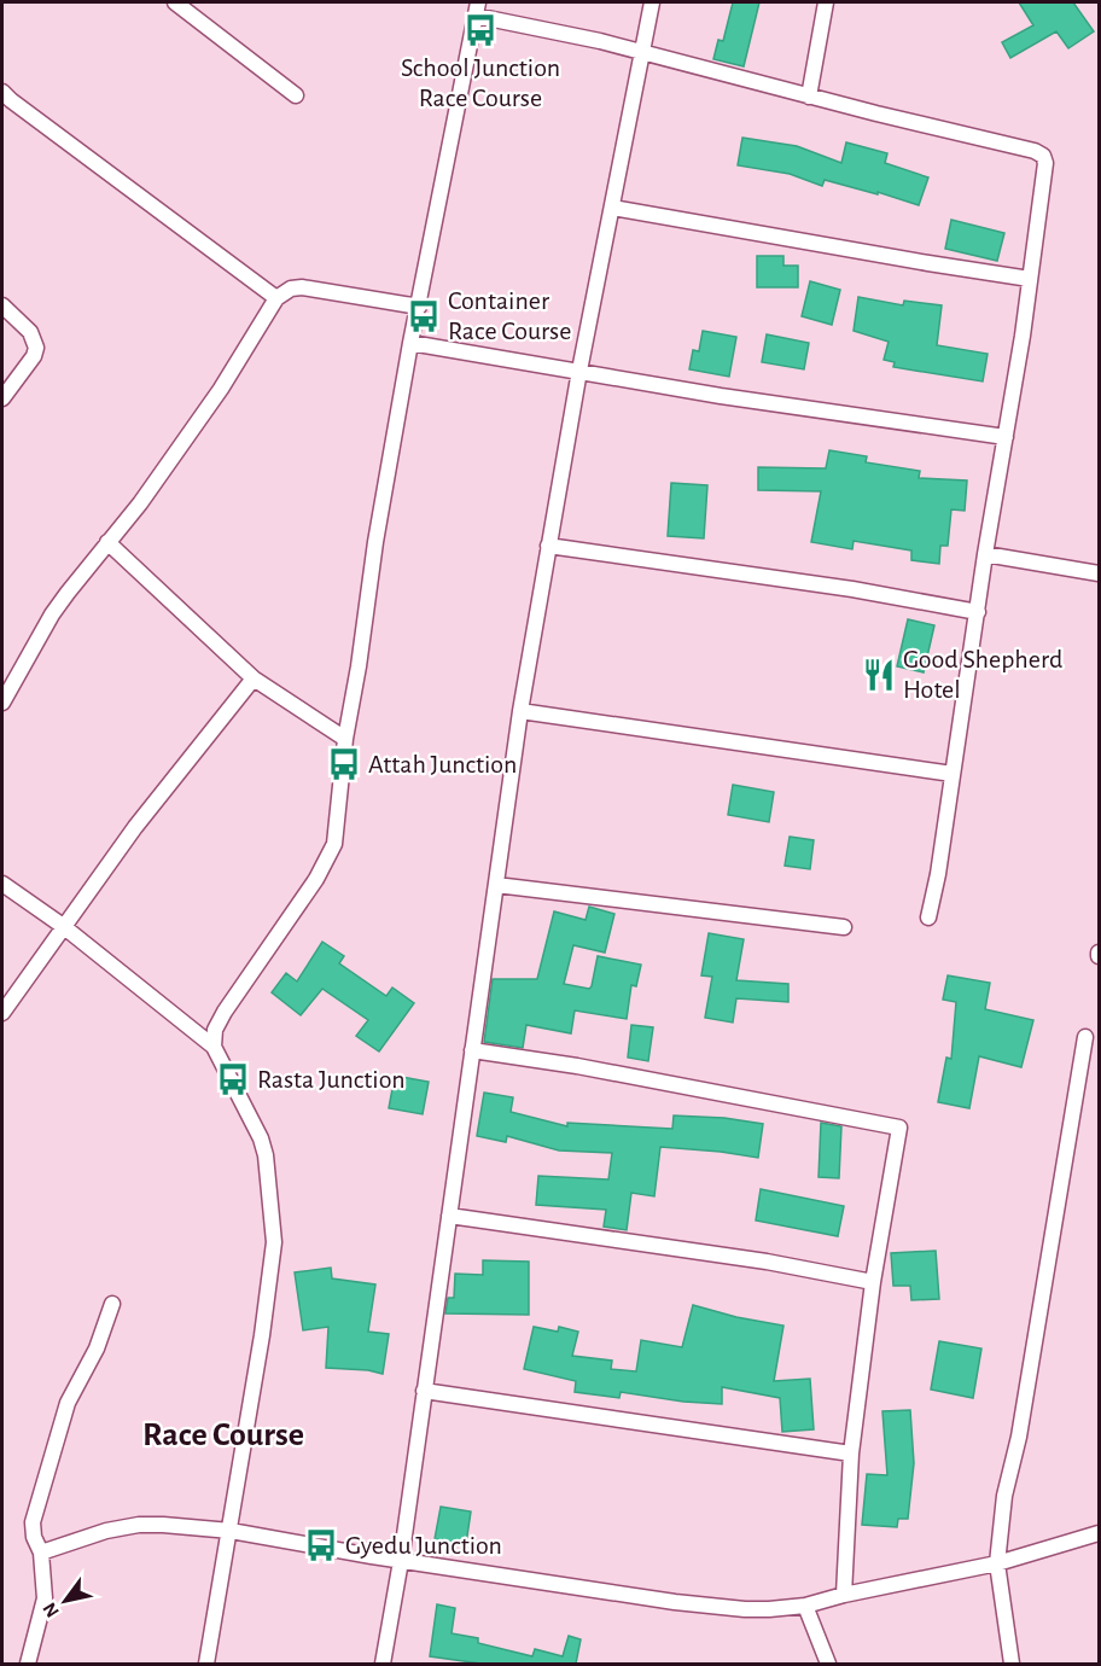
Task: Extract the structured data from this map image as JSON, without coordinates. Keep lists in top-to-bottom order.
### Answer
{
  "districts": ["Race Course"],
  "places": {
    "bus stop": [
      "School Junction Race Course",
      "Container Race Course",
      "Attah Junction",
      "Rasta Junction",
      "Gyedu Junction"
    ],
    "restaurant": ["Good Shepherd Hotel"]
  },
  "north": "bottom left"
}
